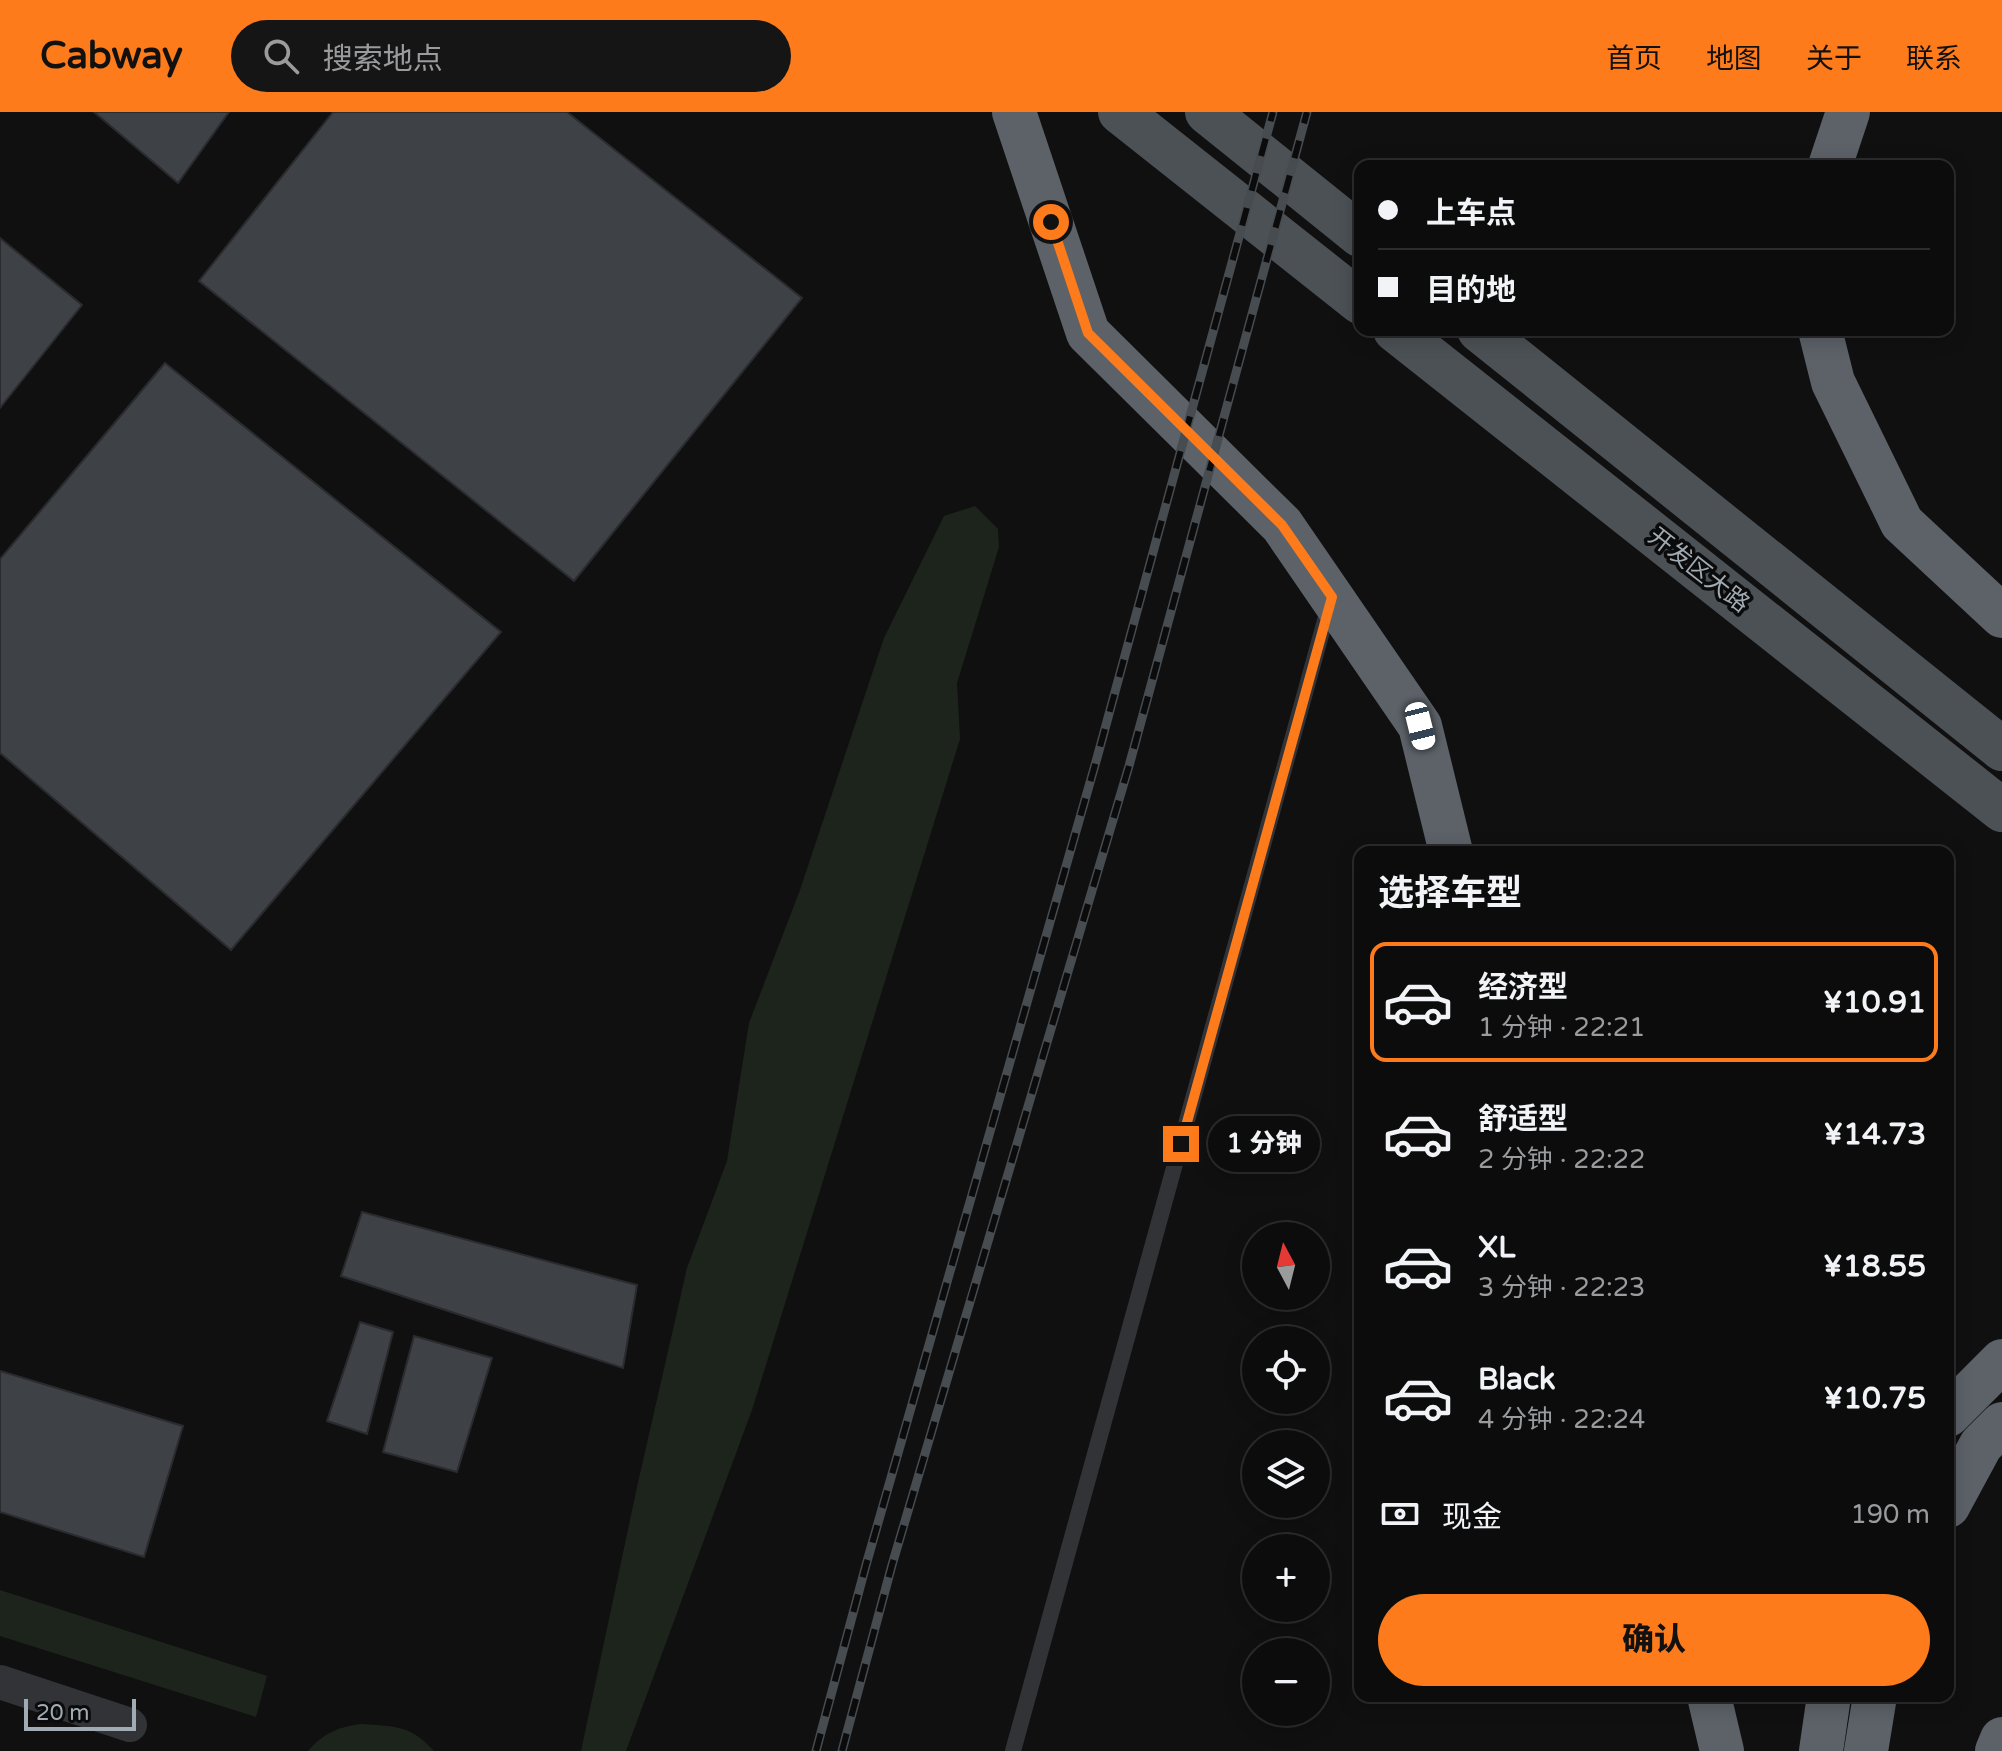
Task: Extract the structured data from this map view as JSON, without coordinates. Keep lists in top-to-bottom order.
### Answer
{
  "streets": {
    "main road": ["开发区大路"]
  },
  "scale_bar": "20 m",
  "north": "top",
  "page": {
    "header": "Cabway",
    "search": "搜索地点",
    "nav": [
      "首页",
      "地图",
      "关于",
      "联系"
    ],
    "banner": ["上车点", "目的地"],
    "heading": "选择车型",
    "list": [
      {
        "name": "经济型",
        "note": "1 分钟 · 22:21",
        "value": "¥10.91"
      },
      {
        "name": "舒适型",
        "note": "2 分钟 · 22:22",
        "value": "¥14.73"
      },
      {
        "name": "XL",
        "note": "3 分钟 · 22:23",
        "value": "¥18.55"
      },
      {
        "name": "Black",
        "note": "4 分钟 · 22:24",
        "value": "¥10.75"
      }
    ],
    "bubble": "1 分钟",
    "map_buttons": ["+", "−"],
    "pay": ["现金", "190 m"],
    "buttons": "确认",
    "scale": "20 m"
  }
}
